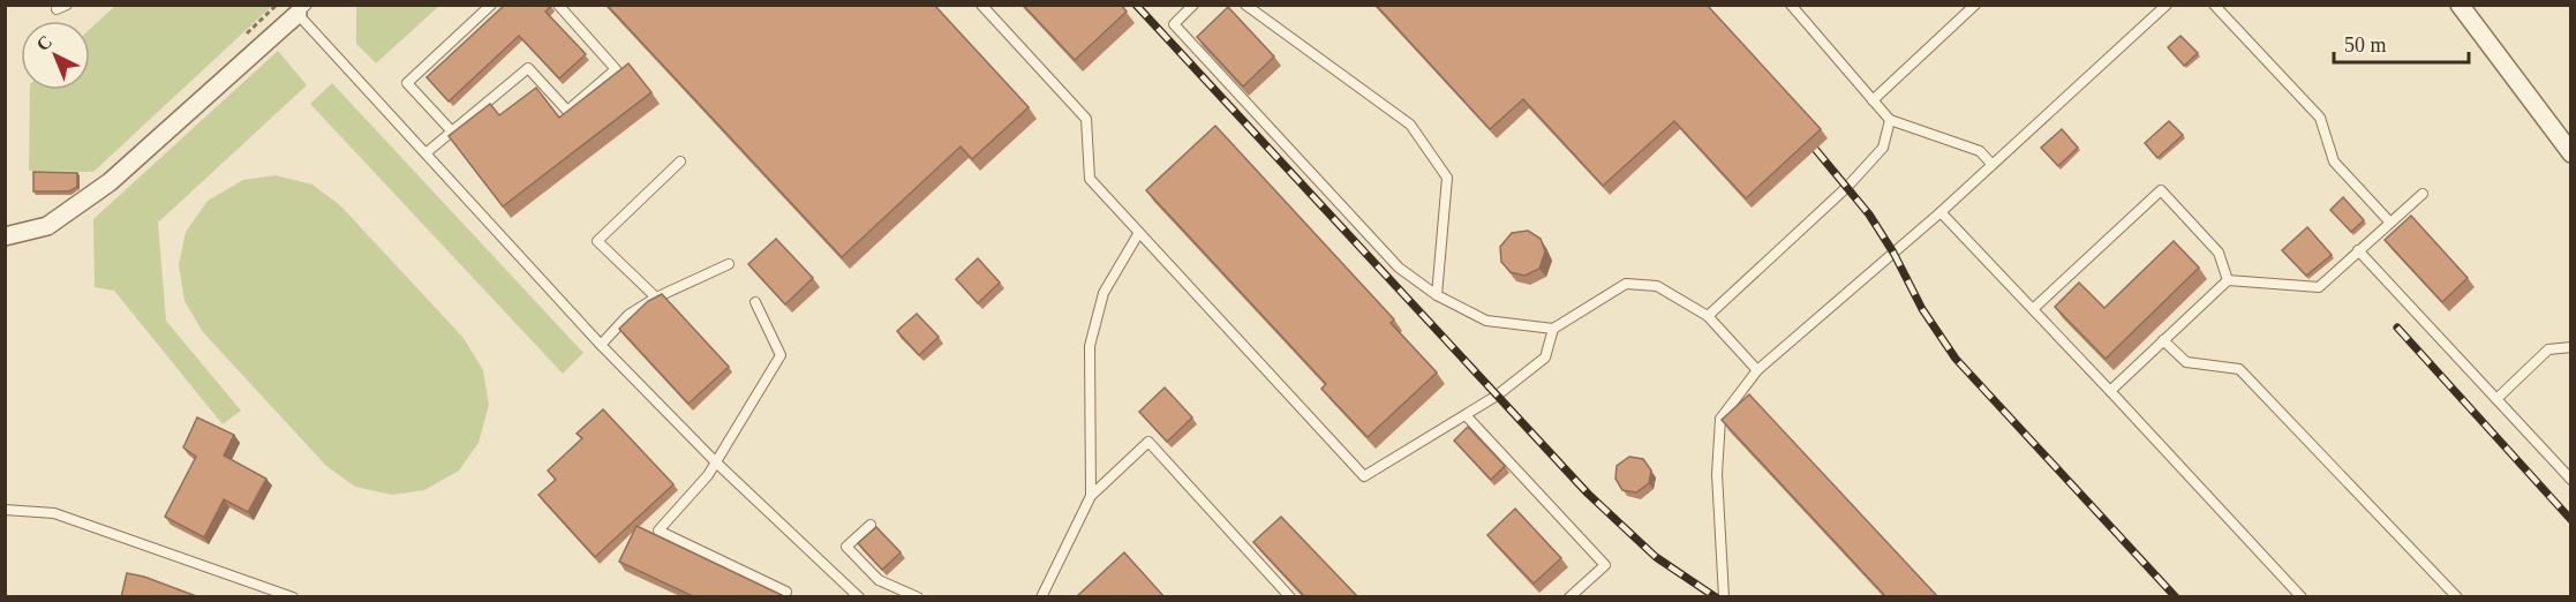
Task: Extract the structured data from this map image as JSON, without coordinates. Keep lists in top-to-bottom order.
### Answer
{
  "scale_bar": "50 m",
  "north": "top left"
}
